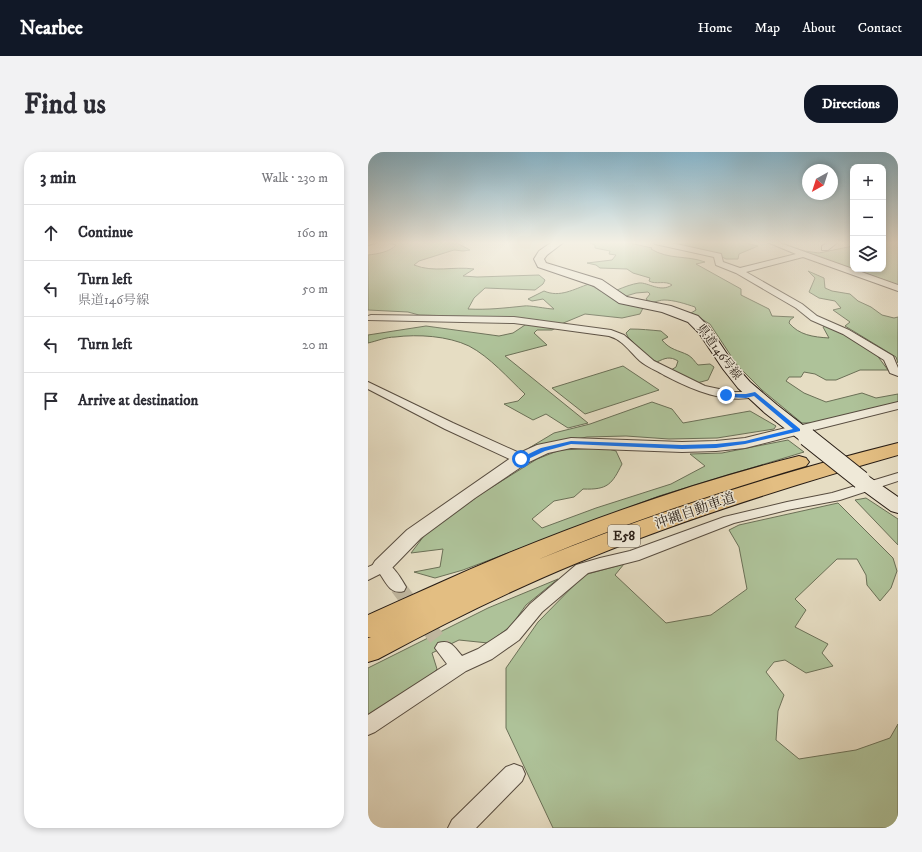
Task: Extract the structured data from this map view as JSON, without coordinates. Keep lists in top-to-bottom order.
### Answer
{
  "streets": {
    "highway": ["沖縄自動車道", "E58"],
    "main road": ["県道146号線"]
  },
  "north": "bottom left",
  "page": {
    "header": "Nearbee",
    "nav": [
      "Home",
      "Map",
      "About",
      "Contact"
    ],
    "buttons": "Directions",
    "title": "Find us",
    "heading": ["3 min", "Walk · 230 m"],
    "map_buttons": ["+", "−"],
    "list": [
      ["Continue", "160 m"],
      ["Turn left", "県道146号線", "50 m"],
      ["Turn left", "20 m"],
      "Arrive at destination"
    ]
  }
}
